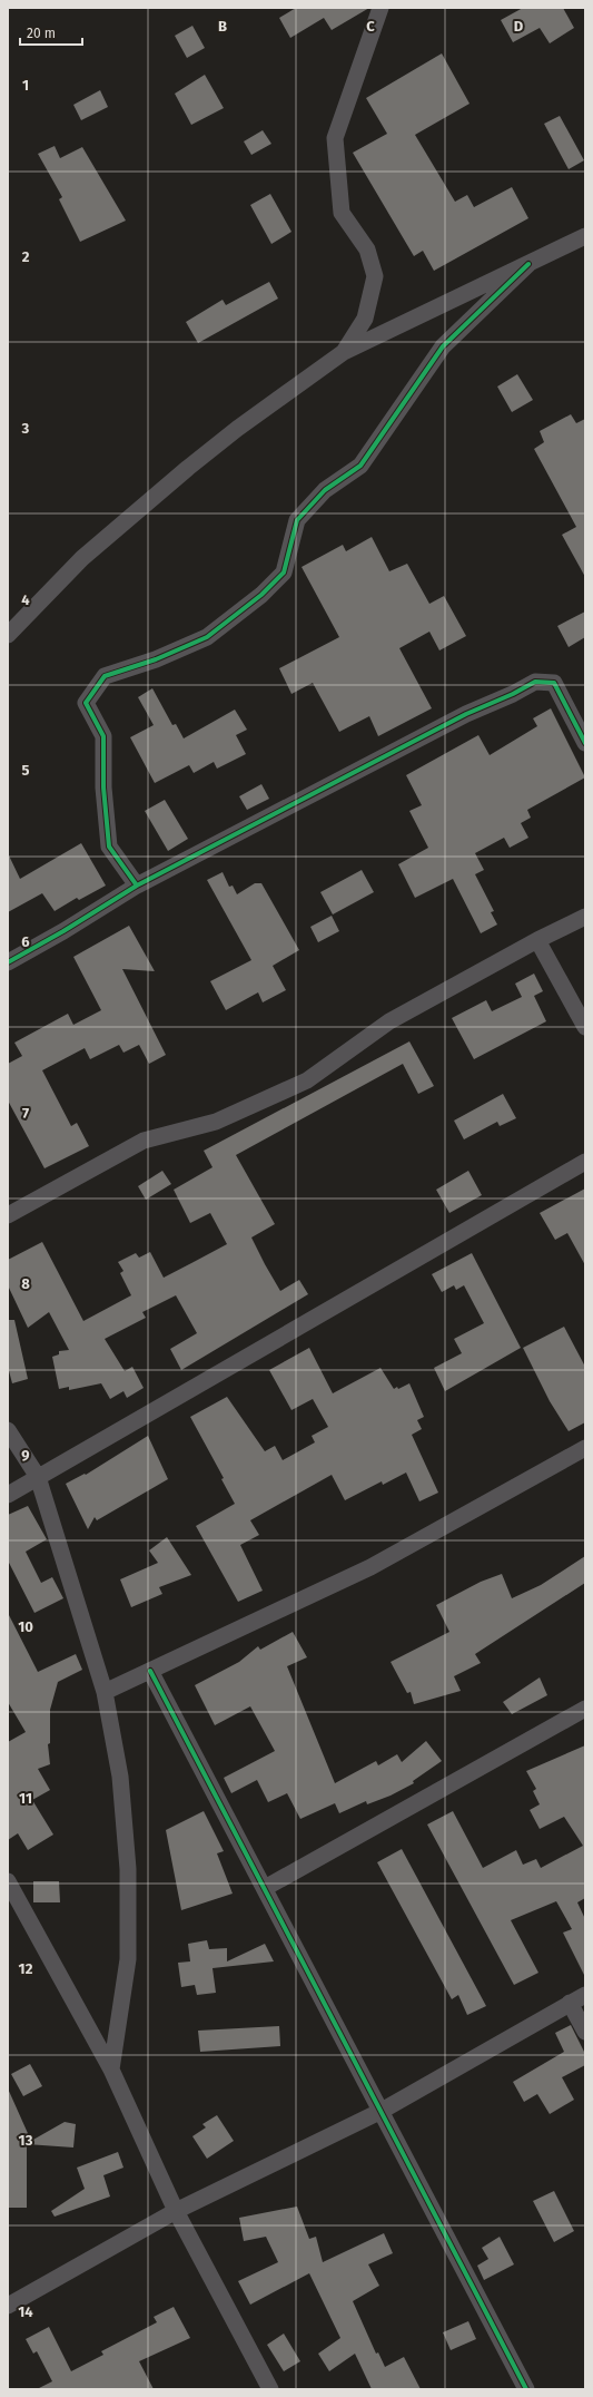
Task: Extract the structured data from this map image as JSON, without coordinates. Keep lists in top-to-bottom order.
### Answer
{
  "scale_bar": "20 m",
  "grid": {
    "columns": ["B", "C", "D"],
    "rows": [
      "1",
      "2",
      "3",
      "4",
      "5",
      "6",
      "7",
      "8",
      "9",
      "10",
      "11",
      "12",
      "13",
      "14"
    ]
  }
}
